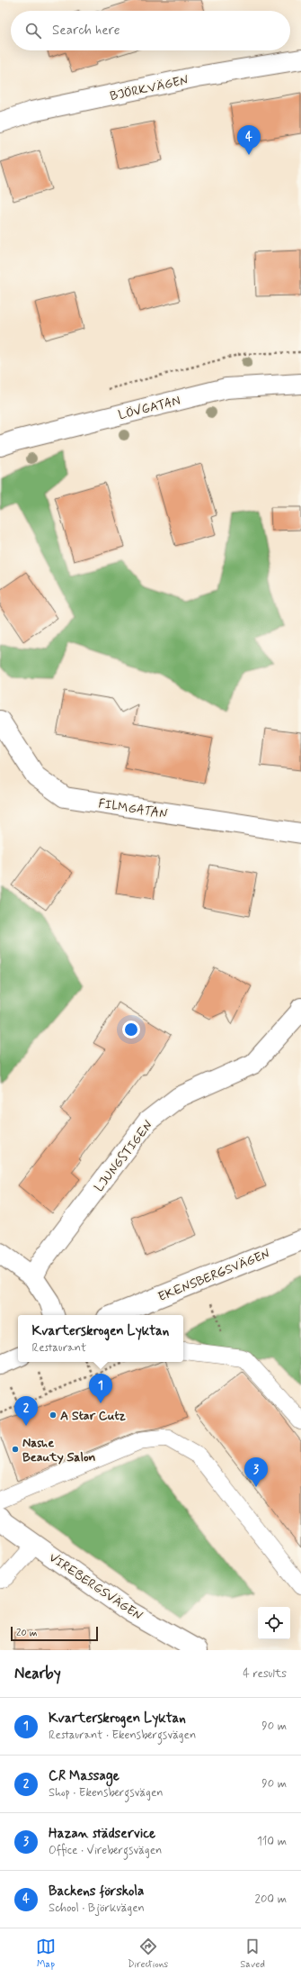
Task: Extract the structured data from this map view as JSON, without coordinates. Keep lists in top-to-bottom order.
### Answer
{
  "streets": {
    "street": [
      "BJÖRKVÄGEN",
      "LÖVGATAN",
      "FILMGATAN",
      "LJUNGSTIGEN",
      "EKENSBERGSVÄGEN",
      "VIREBERGSVÄGEN"
    ]
  },
  "places": ["A Star Cutz", "Nashe Beauty Salon"],
  "scale_bar": "20 m",
  "page": {
    "search": "Search here",
    "pins": [
      "4",
      "1",
      "2",
      "3"
    ],
    "popup": ["Kvarterskrogen Lyktan", "Restaurant"],
    "scale": "20 m",
    "heading": ["Nearby", "4 results"],
    "list": [
      {
        "mark": "1",
        "name": "Kvarterskrogen Lyktan",
        "note": "Restaurant · Ekensbergsvägen",
        "value": "90 m"
      },
      {
        "mark": "2",
        "name": "CR Massage",
        "note": "Shop · Ekensbergsvägen",
        "value": "90 m"
      },
      {
        "mark": "3",
        "name": "Hazan städservice",
        "note": "Office · Virebergsvägen",
        "value": "110 m"
      },
      {
        "mark": "4",
        "name": "Backens förskola",
        "note": "School · Björkvägen",
        "value": "200 m"
      }
    ],
    "nav": ["Map", "Directions", "Saved"]
  }
}
